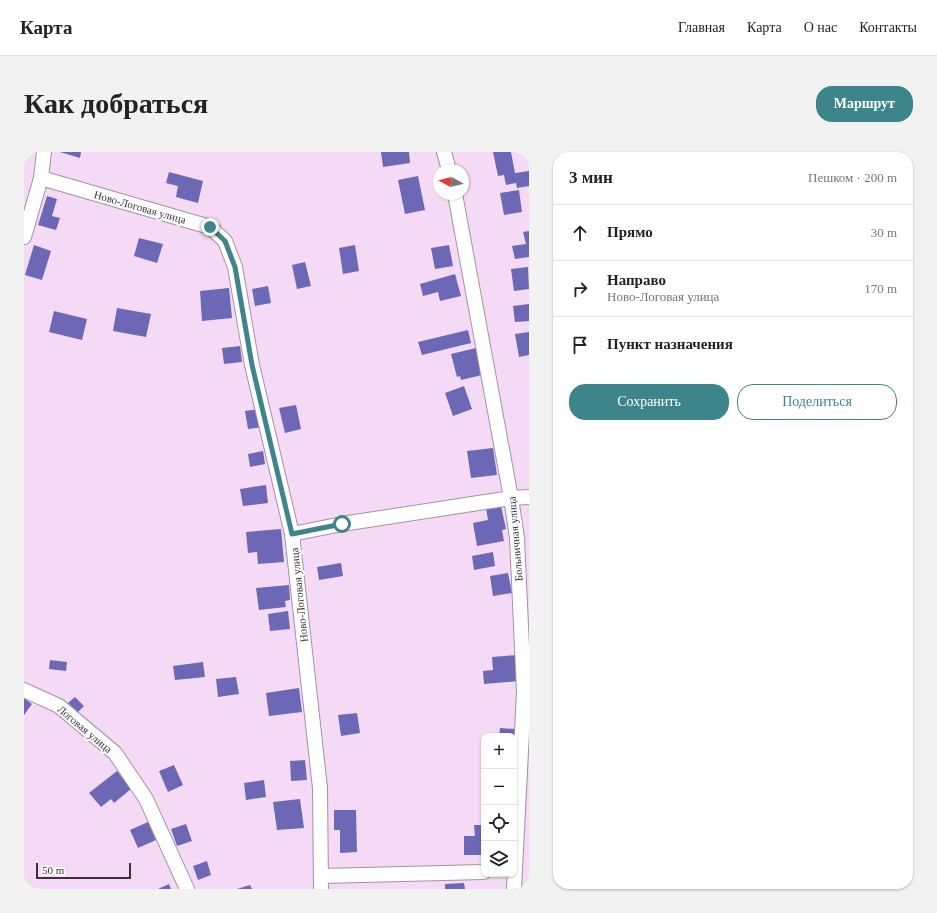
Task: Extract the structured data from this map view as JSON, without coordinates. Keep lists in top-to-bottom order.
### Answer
{
  "streets": {
    "street": ["Ново-Логовая улица", "Больничная улица", "Логовая улица"]
  },
  "scale_bar": "50 m",
  "north": "left",
  "page": {
    "header": "Карта",
    "nav": [
      "Главная",
      "Карта",
      "О нас",
      "Контакты"
    ],
    "buttons": [
      "Маршрут",
      ["Сохранить", "Поделиться"]
    ],
    "title": "Как добраться",
    "heading": ["3 мин", "Пешком · 200 m"],
    "list": [
      ["Прямо", "30 m"],
      ["Направо", "Ново-Логовая улица", "170 m"],
      "Пункт назначения"
    ],
    "map_buttons": ["+", "−"],
    "scale": "50 m"
  }
}
